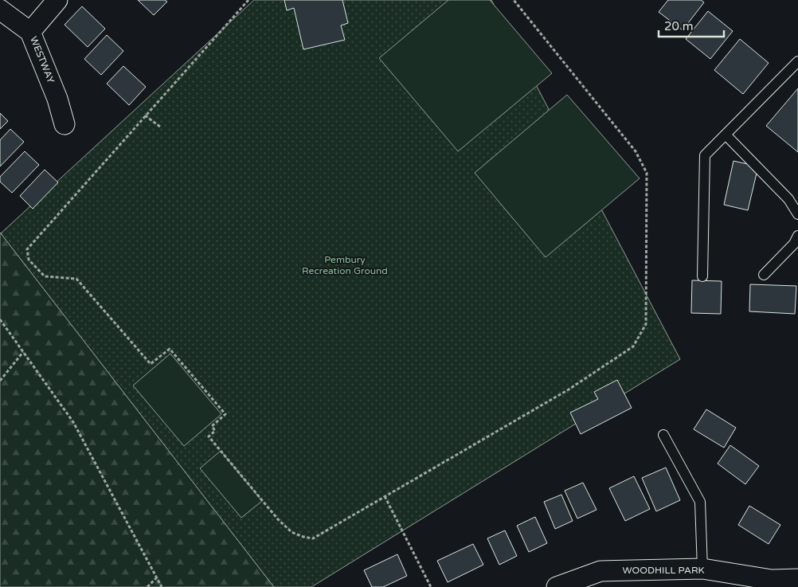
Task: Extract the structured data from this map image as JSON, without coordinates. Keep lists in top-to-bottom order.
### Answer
{
  "streets": {
    "street": ["WESTWAY", "WOODHILL PARK"]
  },
  "parks": ["Pembury Recreation Ground"],
  "scale_bar": "20 m"
}
